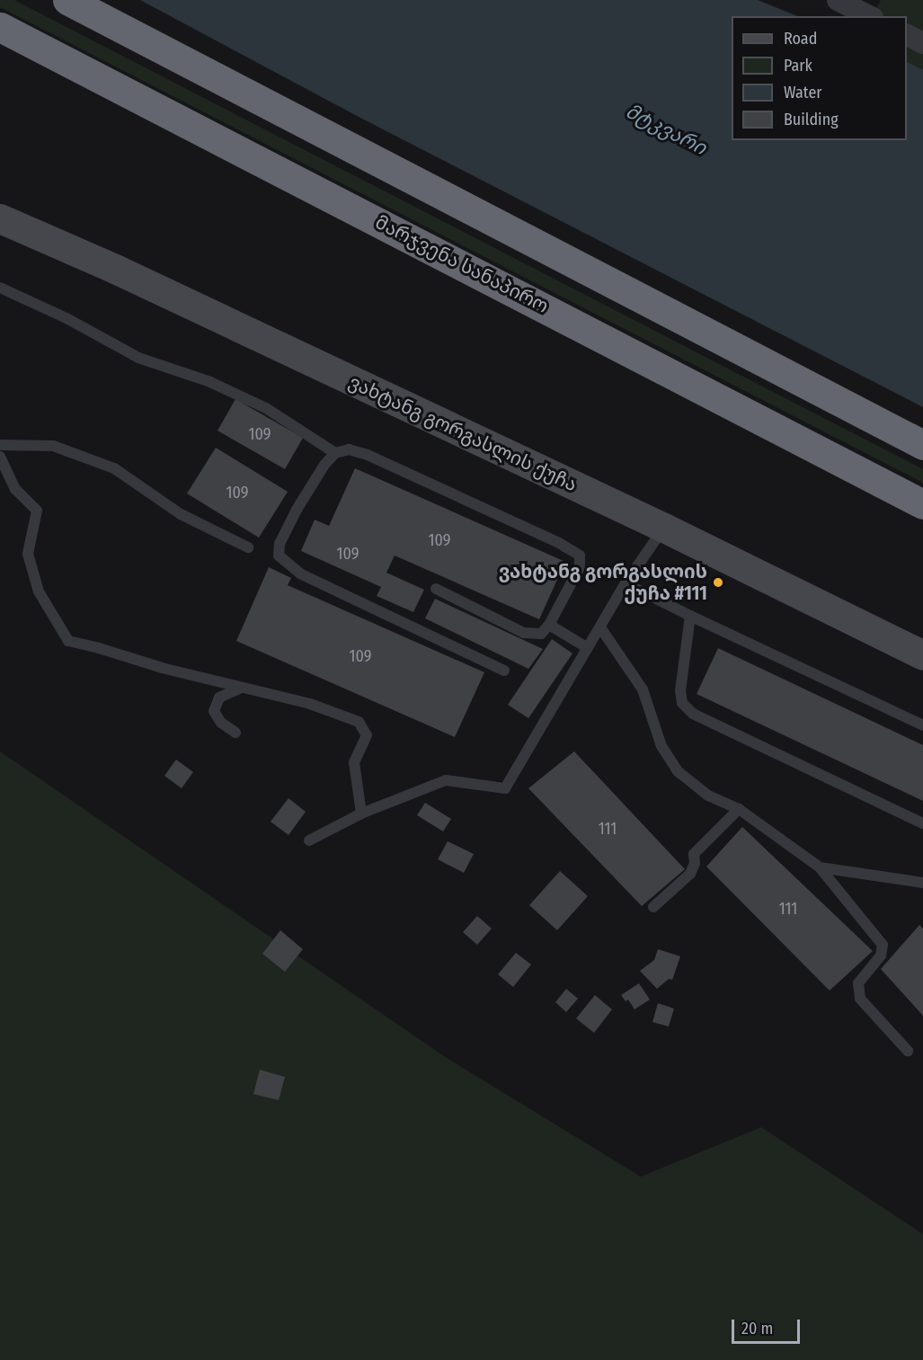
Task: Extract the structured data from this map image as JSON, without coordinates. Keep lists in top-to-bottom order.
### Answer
{
  "streets": {
    "highway": ["მარჯვენა სანაპირო"],
    "street": ["ვახტანგ გორგასლის ქუჩა"]
  },
  "water": ["მტკვარი"],
  "places": ["ვახტანგ გორგასლის ქუჩა #111"],
  "house_numbers": [
    "109",
    "109",
    "109",
    "109",
    "109",
    "111",
    "111"
  ],
  "legend": [
    "Road",
    "Park",
    "Water",
    "Building"
  ],
  "scale_bar": "20 m"
}
